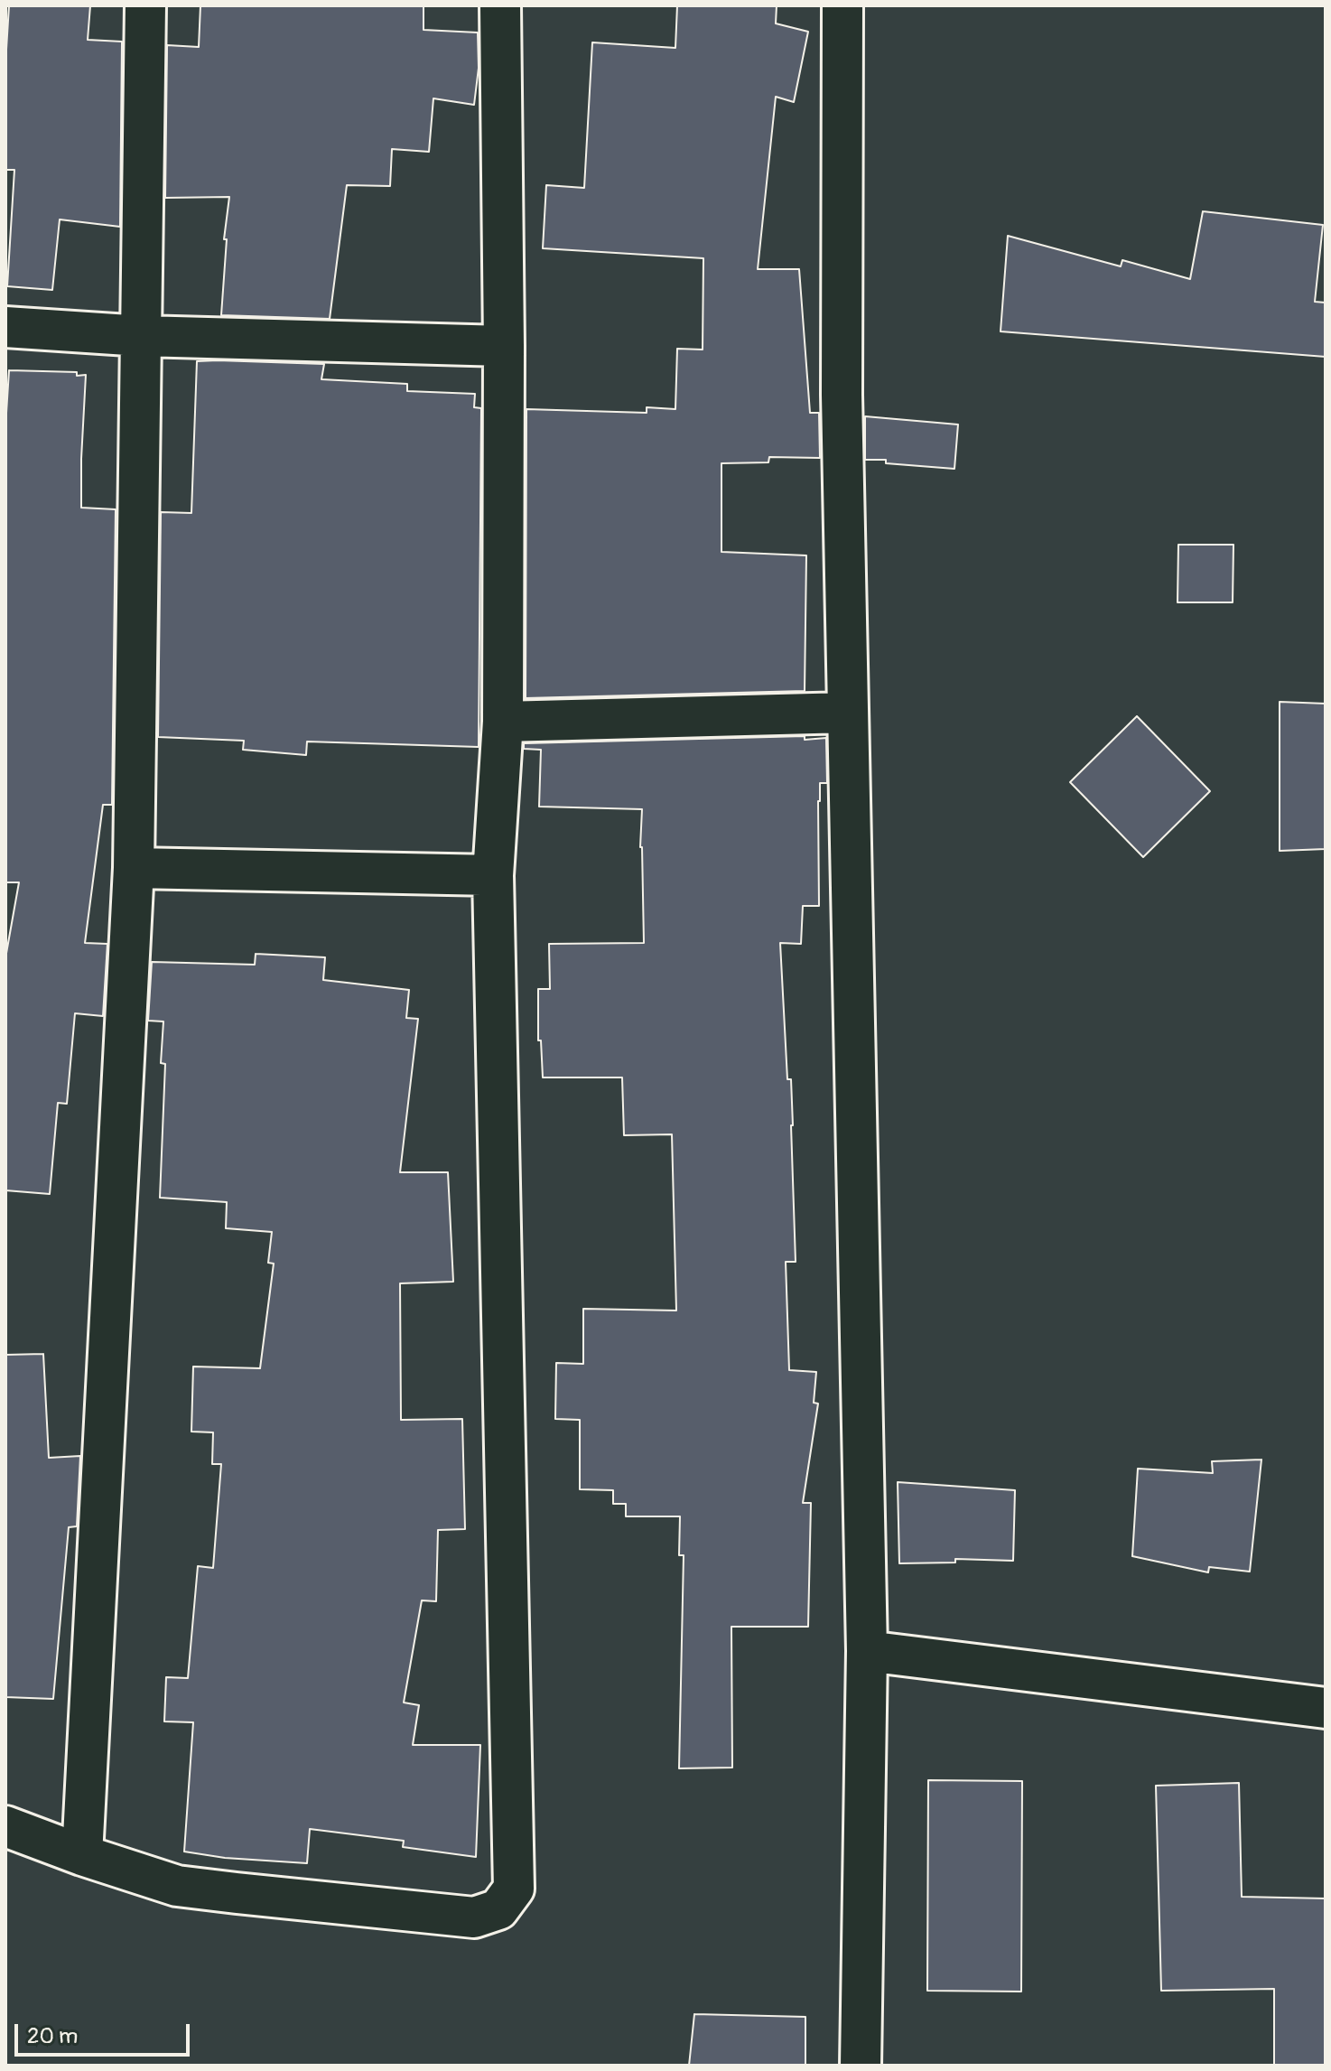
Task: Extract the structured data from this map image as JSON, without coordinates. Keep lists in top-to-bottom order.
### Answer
{
  "scale_bar": "20 m"
}
